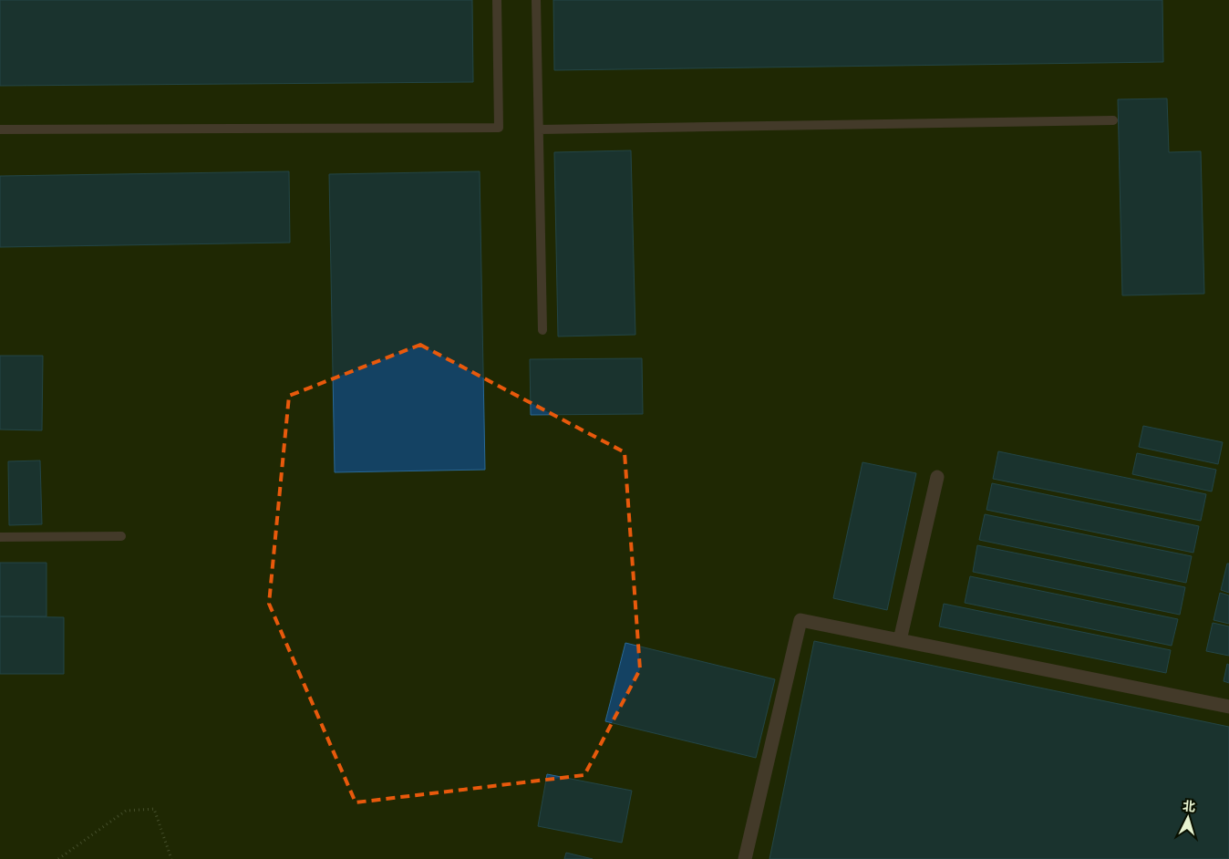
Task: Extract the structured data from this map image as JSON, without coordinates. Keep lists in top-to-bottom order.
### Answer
{
  "north": "top"
}
